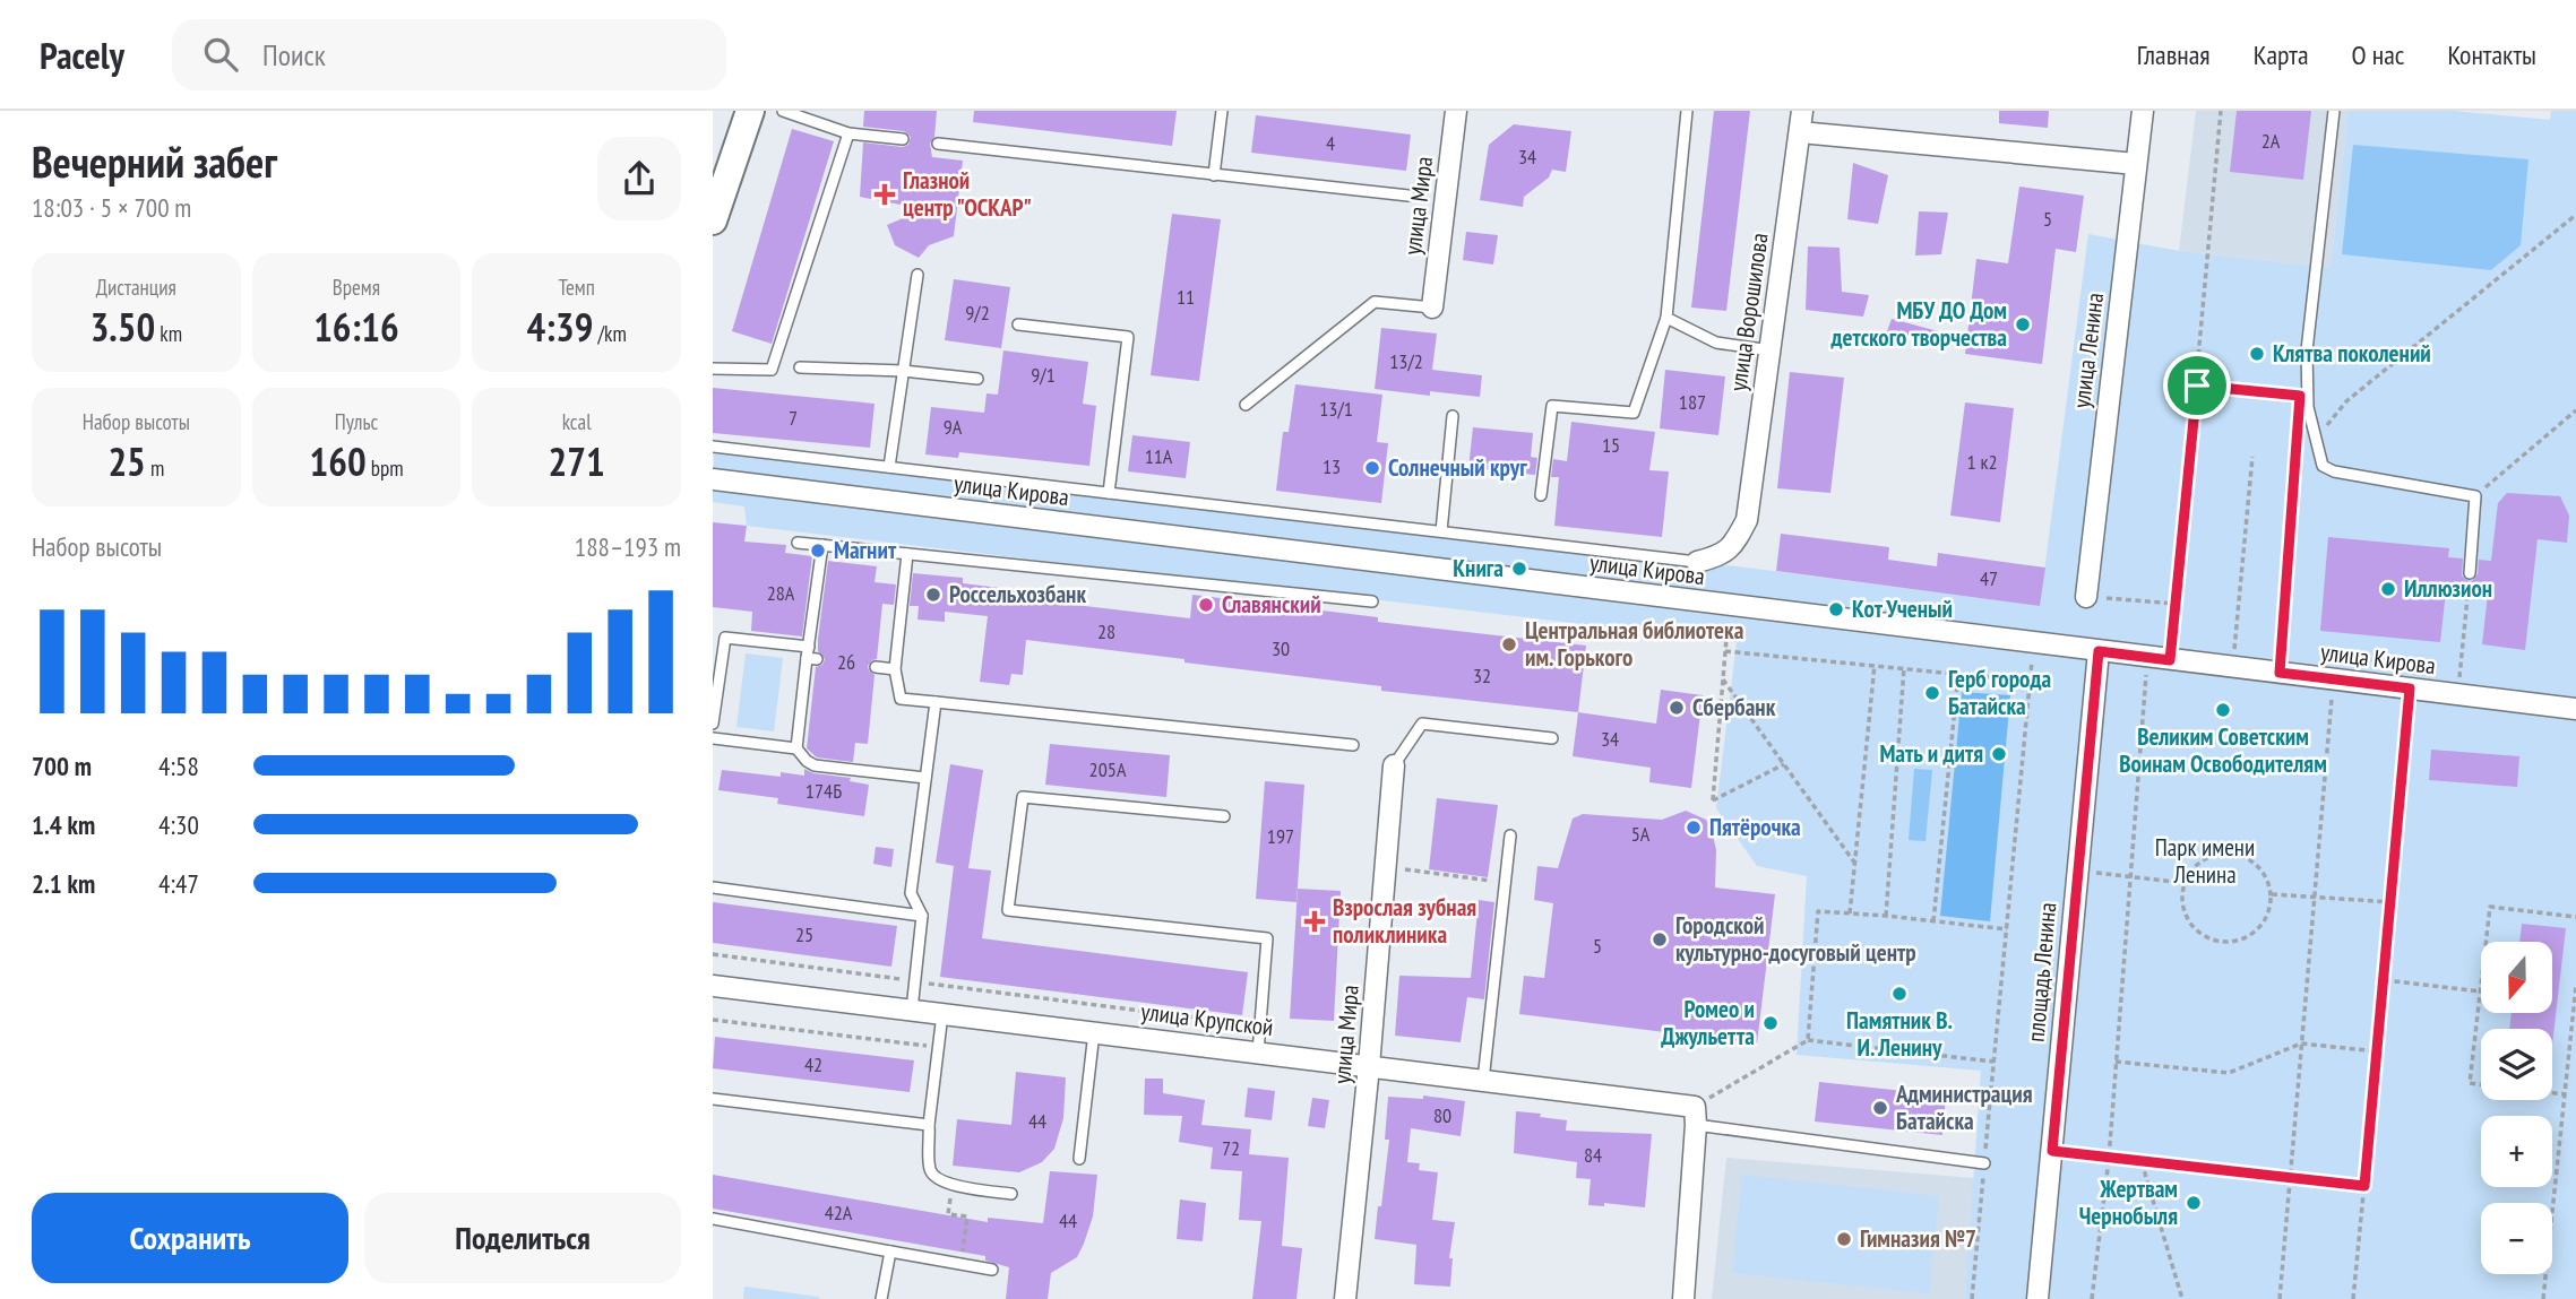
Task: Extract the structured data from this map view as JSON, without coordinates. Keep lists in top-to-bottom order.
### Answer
{
  "streets": {
    "street": [
      "улица Мира",
      "улица Ворошилова",
      "улица Ленина",
      "улица Кирова",
      "площадь Ленина",
      "улица Крупской"
    ]
  },
  "crossings": [
    ["улица Мира", "улица Крупской"],
    ["улица Ворошилова", "улица Кирова"],
    ["улица Кирова", "площадь Ленина"]
  ],
  "parks": ["Парк имени Ленина"],
  "places": {
    "health": ["Глазной центр \"ОСКАР\"", "Взрослая зубная поликлиника"],
    "other": [
      "МБУ ДО Дом детского творчества",
      "Клятва поколений",
      "Солнечный круг",
      "Магнит",
      "Книга",
      "Иллюзион",
      "Россельхозбанк",
      "Славянский",
      "Кот Ученый",
      "Центральная библиотека им. Горького",
      "Герб города Батайска",
      "Сбербанк",
      "Великим Советским Воинам Освободителям",
      "Мать и дитя",
      "Пятёрочка",
      "Городской культурно-досуговый центр",
      "Памятник В. И. Ленину",
      "Ромео и Джульетта",
      "Администрация Батайска",
      "Жертвам Чернобыля",
      "Гимназия №7"
    ]
  },
  "house_numbers": [
    "2А",
    "4",
    "34",
    "5",
    "11",
    "9/2",
    "13/2",
    "9/1",
    "187",
    "13/1",
    "7",
    "9А",
    "15",
    "11А",
    "1 к2",
    "13",
    "47",
    "28А",
    "28",
    "30",
    "26",
    "32",
    "34",
    "205А",
    "174Б",
    "5А",
    "197",
    "25",
    "5",
    "42",
    "80",
    "44",
    "72",
    "84",
    "42А",
    "44"
  ],
  "north": "bottom",
  "page": {
    "header": "Pacely",
    "search": "Поиск",
    "nav": [
      "Главная",
      "Карта",
      "О нас",
      "Контакты"
    ],
    "heading": ["Вечерний забег", "18:03 · 5 × 700 m"],
    "stats": [
      ["Дистанция", "3.50 km"],
      ["Время", "16:16"],
      ["Темп", "4:39 /km"],
      ["Набор высоты", "25 m"],
      ["Пульс", "160 bpm"],
      ["kcal", "271"]
    ],
    "chart": ["Набор высоты", "188–193 m"],
    "list": [
      {
        "name": "700 m",
        "note": "4:58"
      },
      {
        "name": "1.4 km",
        "note": "4:30"
      },
      {
        "name": "2.1 km",
        "note": "4:47"
      }
    ],
    "map_buttons": ["+", "−"],
    "buttons": ["Сохранить", "Поделиться"]
  }
}
